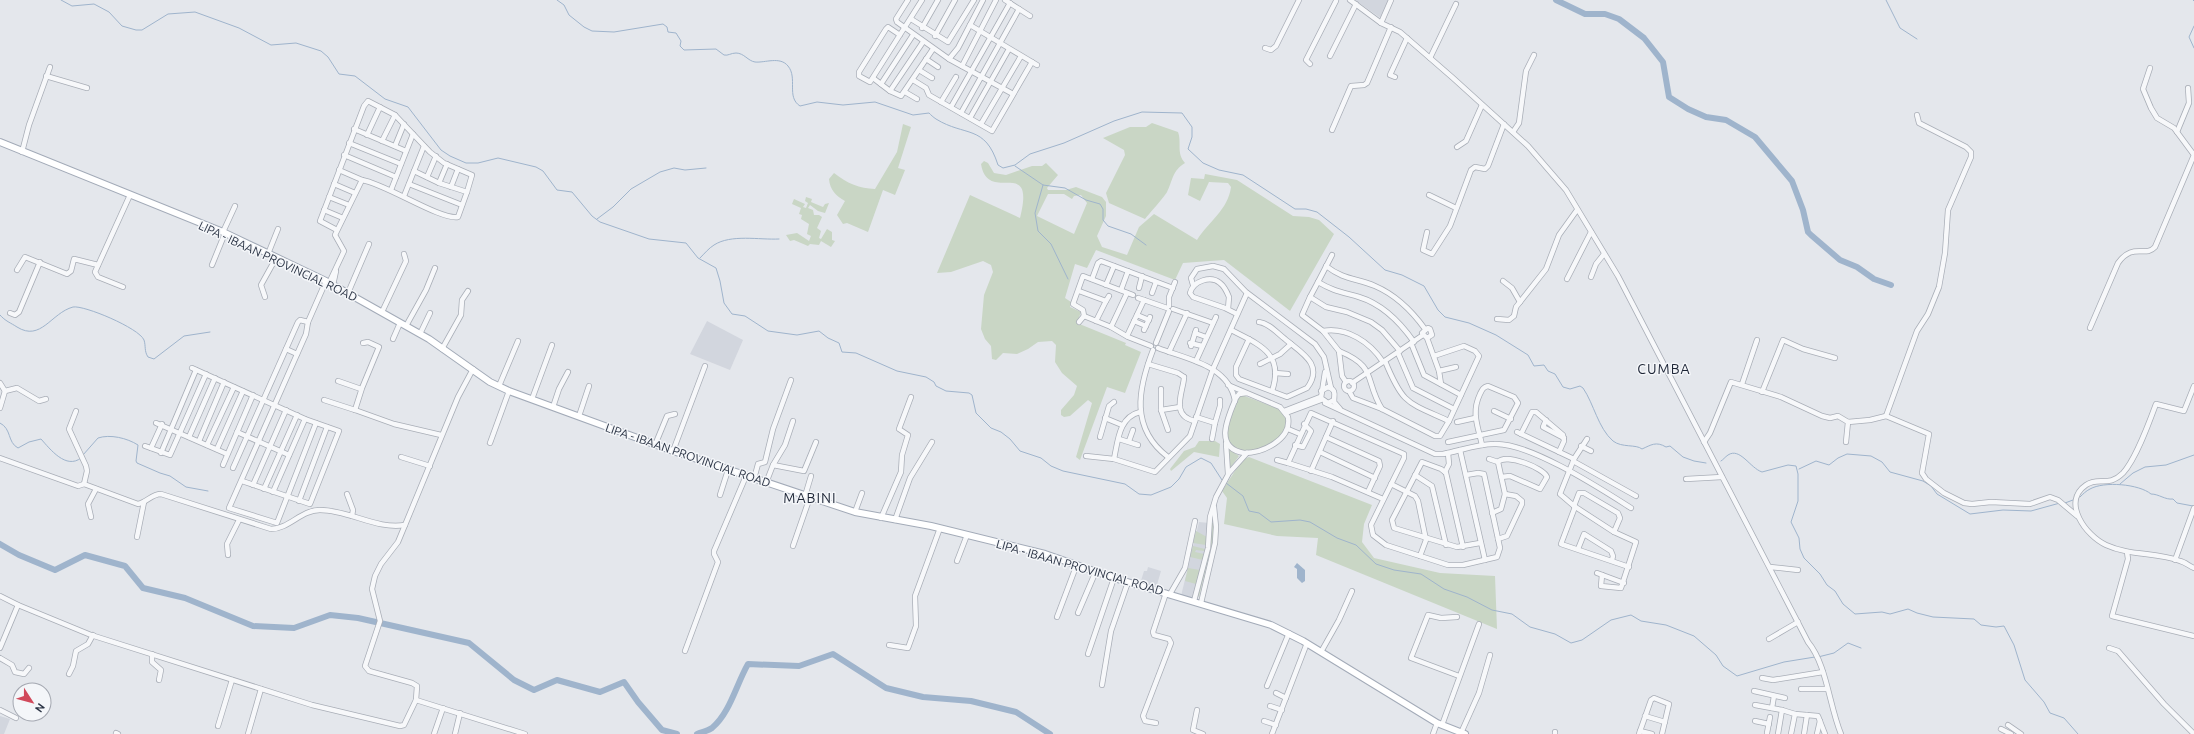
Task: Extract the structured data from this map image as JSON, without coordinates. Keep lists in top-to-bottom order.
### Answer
{
  "streets": {
    "main road": ["LIPA - IBAAN PROVINCIAL ROAD"]
  },
  "districts": ["CUMBA", "MABINI"],
  "north": "bottom right"
}
